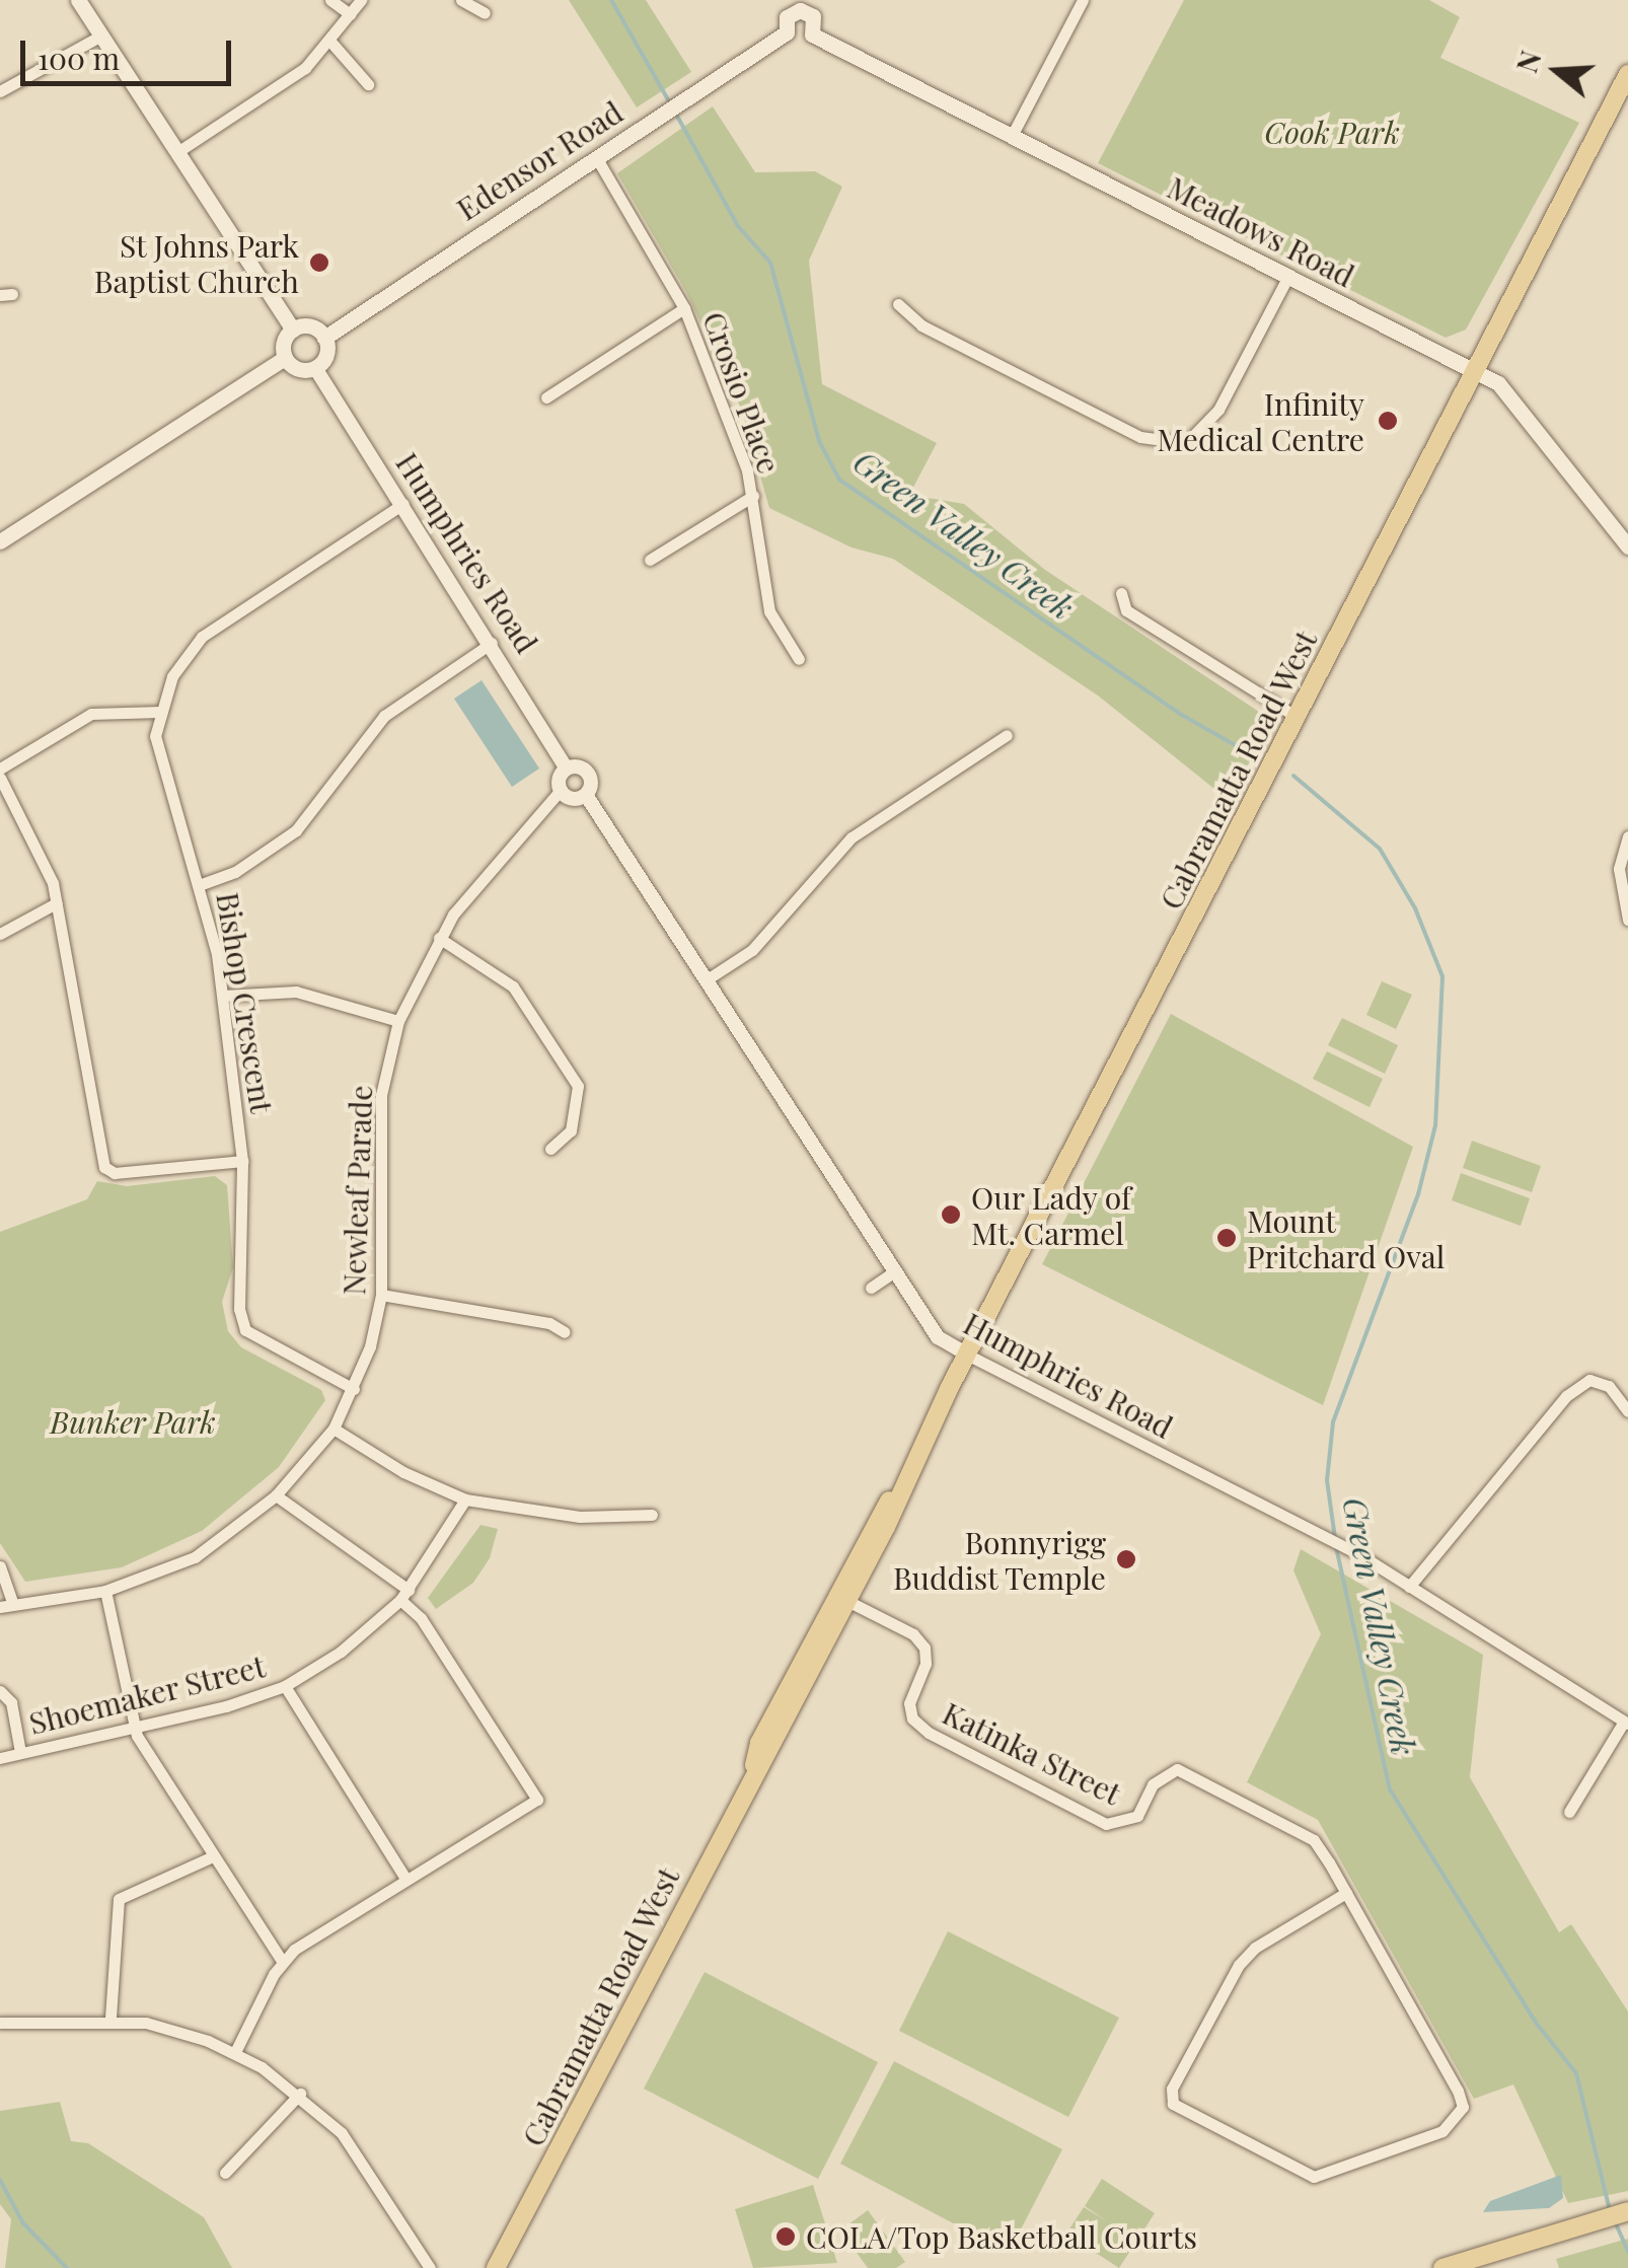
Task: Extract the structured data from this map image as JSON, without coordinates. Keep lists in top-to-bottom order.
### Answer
{
  "streets": {
    "main road": ["Edensor Road", "Meadows Road", "Cabramatta Road West"],
    "street": [
      "Crosio Place",
      "Humphries Road",
      "Bishop Crescent",
      "Newleaf Parade",
      "Shoemaker Street",
      "Katinka Street"
    ]
  },
  "crossings": [
    ["Edensor Road", "Meadows Road"],
    ["Edensor Road", "Crosio Place"],
    ["Edensor Road", "Humphries Road"],
    ["Meadows Road", "Cabramatta Road West"],
    ["Humphries Road", "Cabramatta Road West"],
    ["Humphries Road", "Bishop Crescent"],
    ["Cabramatta Road West", "Katinka Street"],
    ["Bishop Crescent", "Newleaf Parade"]
  ],
  "water": ["Green Valley Creek"],
  "parks": ["Cook Park", "Bunker Park"],
  "places": [
    "St Johns Park Baptist Church",
    "Infinity Medical Centre",
    "Our Lady of Mt. Carmel",
    "Mount Pritchard Oval",
    "Bonnyrigg Buddist Temple",
    "COLA/Top Basketball Courts"
  ],
  "scale_bar": "100 m",
  "north": "left"
}
